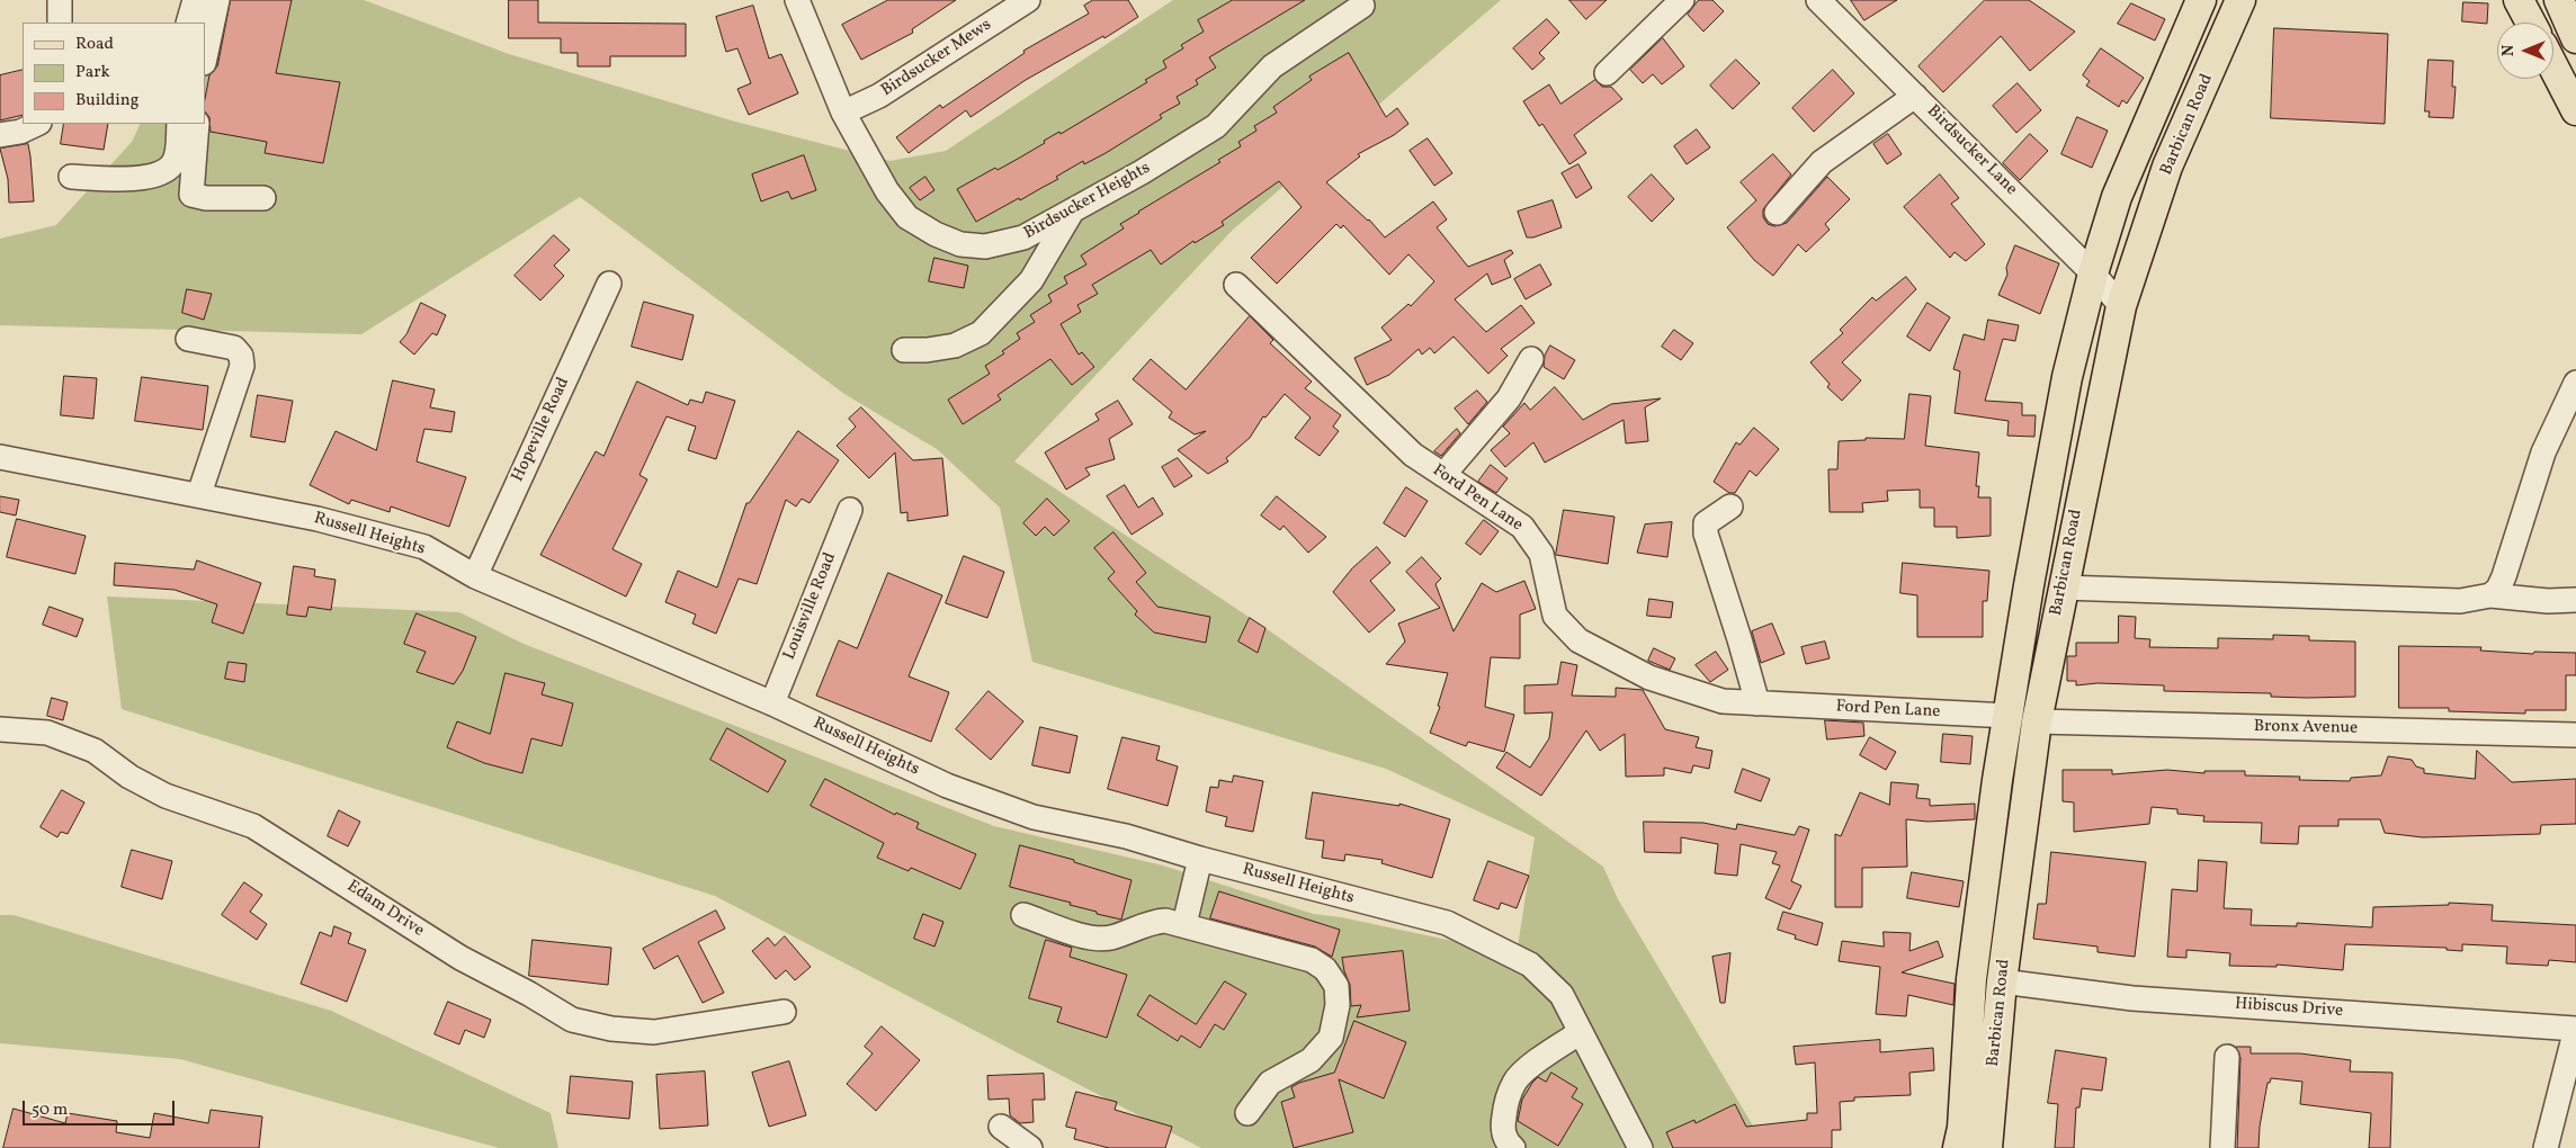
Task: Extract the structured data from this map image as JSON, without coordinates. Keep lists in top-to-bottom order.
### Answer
{
  "streets": {
    "main road": ["Barbican Road"],
    "street": [
      "Birdsucker Mews",
      "Birdsucker Lane",
      "Birdsucker Heights",
      "Hopeville Road",
      "Ford Pen Lane",
      "Russell Heights",
      "Louisville Road",
      "Bronx Avenue",
      "Edam Drive",
      "Hibiscus Drive"
    ]
  },
  "crossings": [
    ["Birdsucker Mews", "Birdsucker Heights"],
    ["Barbican Road", "Birdsucker Lane"],
    ["Barbican Road", "Ford Pen Lane"],
    ["Barbican Road", "Bronx Avenue"],
    ["Barbican Road", "Hibiscus Drive"],
    ["Hopeville Road", "Russell Heights"],
    ["Russell Heights", "Louisville Road"]
  ],
  "legend": ["Road", "Park", "Building"],
  "scale_bar": "50 m",
  "north": "left"
}
